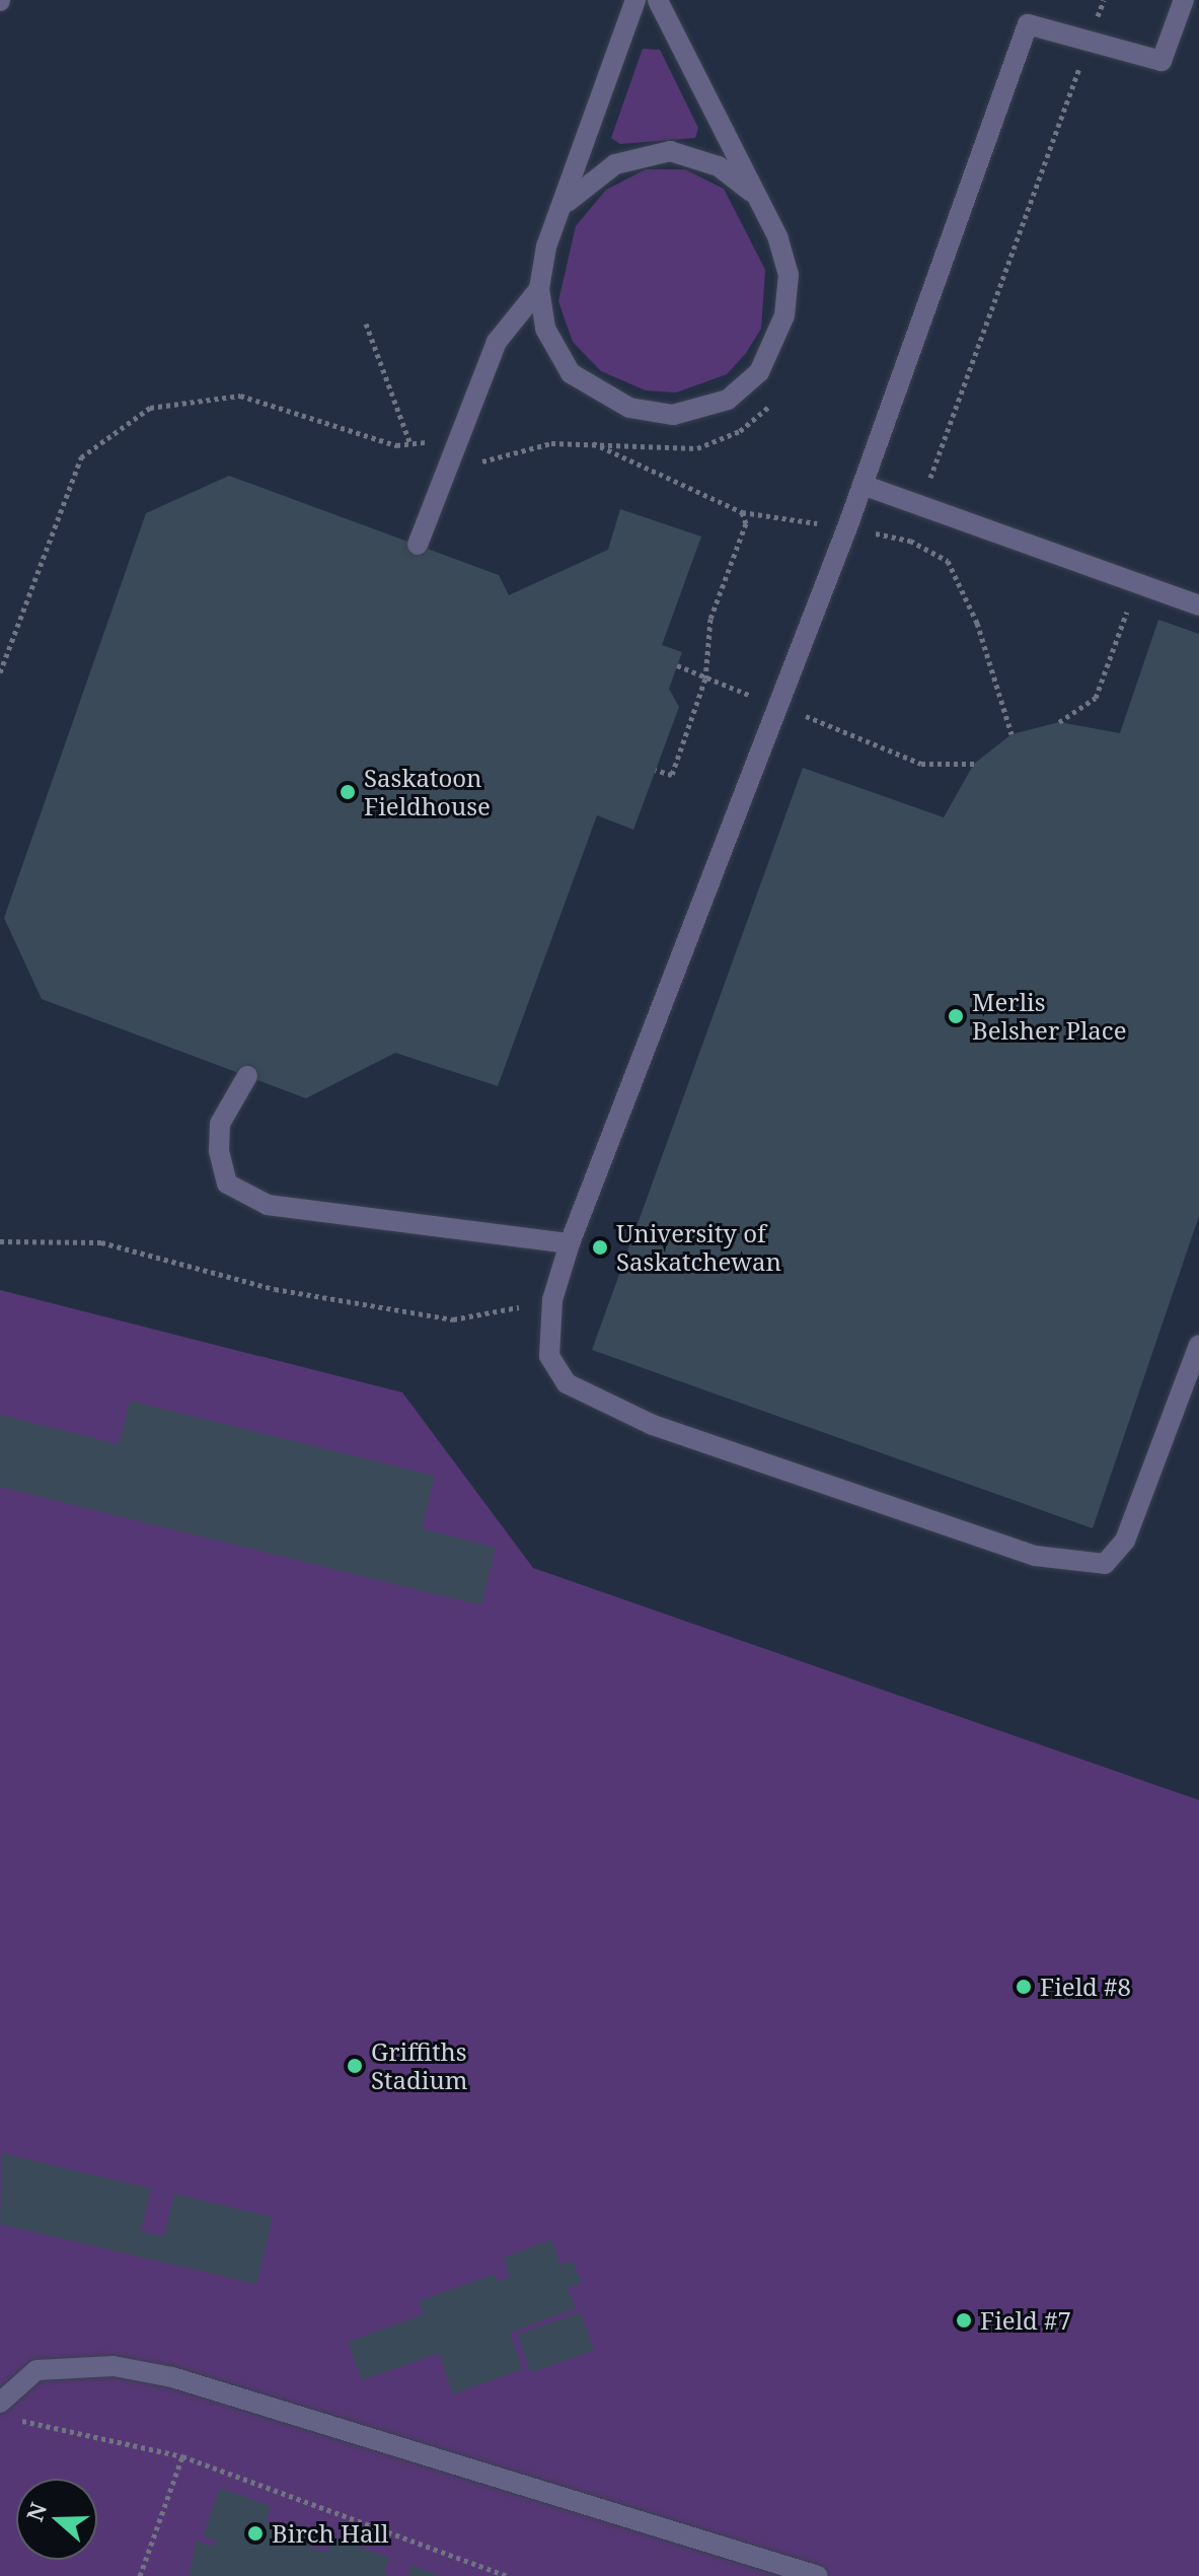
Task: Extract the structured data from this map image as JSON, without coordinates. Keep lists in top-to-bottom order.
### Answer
{
  "places": [
    "Saskatoon Fieldhouse",
    "Merlis Belsher Place",
    "University of Saskatchewan",
    "Field #8",
    "Griffiths Stadium",
    "Field #7",
    "Birch Hall"
  ],
  "north": "left"
}
